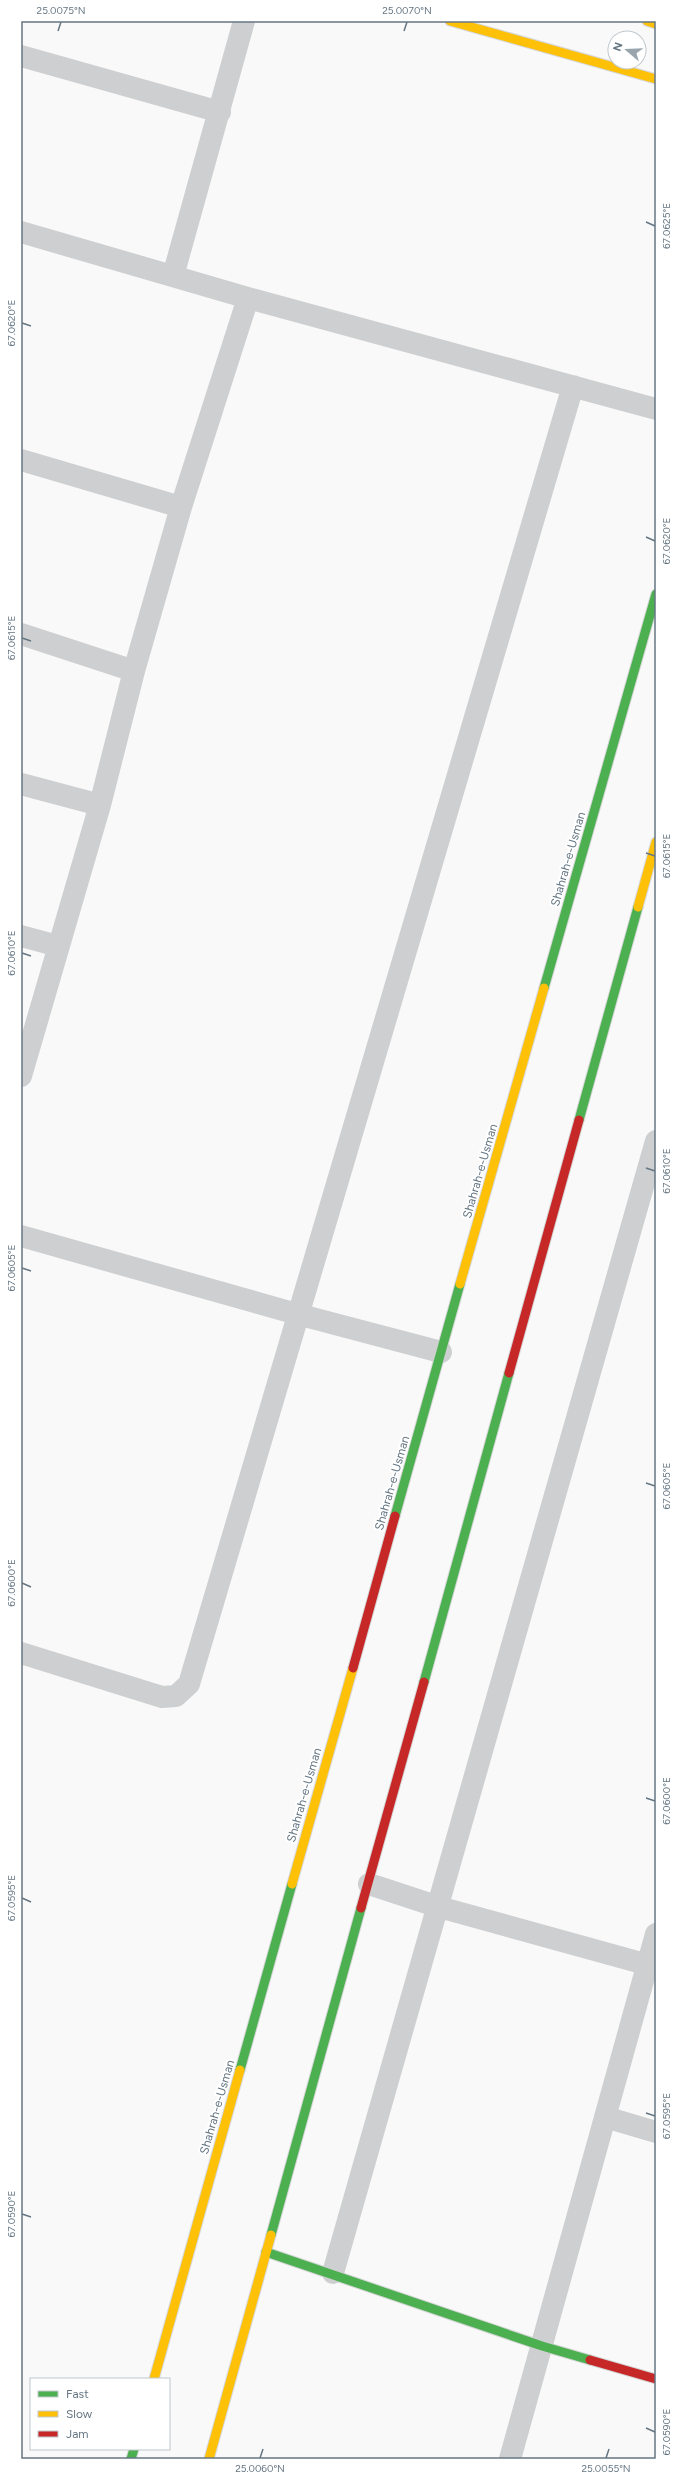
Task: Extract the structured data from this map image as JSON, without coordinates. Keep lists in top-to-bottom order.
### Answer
{
  "streets": {
    "main road": ["Shahrah-e-Usman"]
  },
  "legend": ["Fast", "Slow", "Jam"],
  "north": "left",
  "coordinates": [
    "25.0075°N",
    "25.0070°N",
    "67.0625°E",
    "67.0620°E",
    "67.0615°E",
    "67.0610°E",
    "67.0605°E",
    "67.0600°E",
    "67.0595°E",
    "67.0590°E",
    "25.0060°N",
    "25.0055°N"
  ]
}
